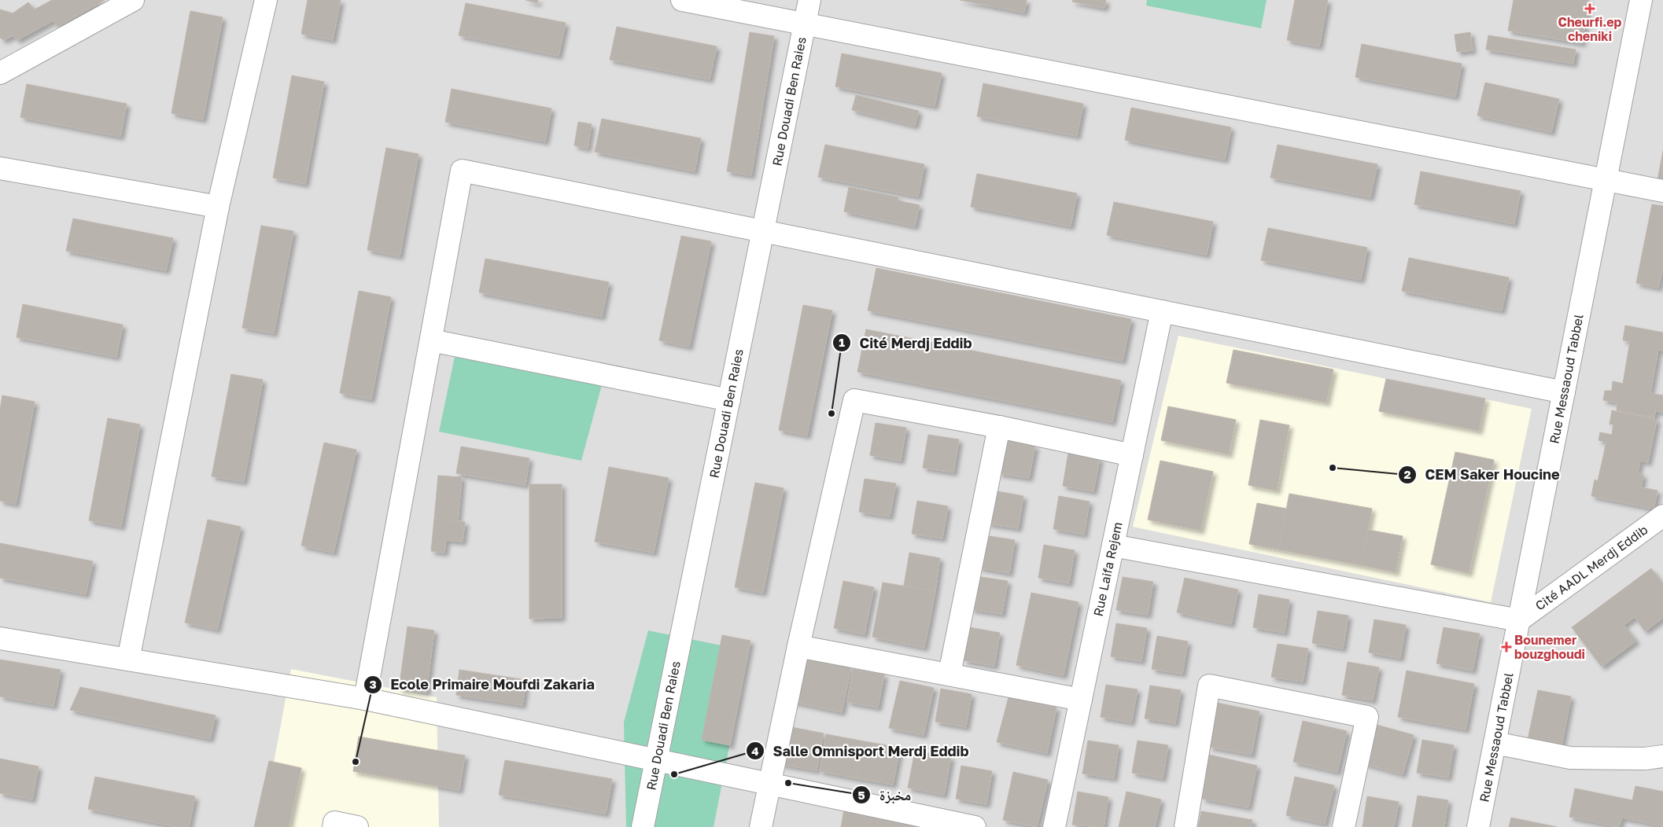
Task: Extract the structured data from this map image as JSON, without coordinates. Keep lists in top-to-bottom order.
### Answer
{
  "streets": {
    "street": [
      "Rue Douadi Ben Raies",
      "Rue Messaoud Tabbel",
      "Cité AADL Merdj Eddib",
      "Rue Laifa Rejem"
    ]
  },
  "crossings": [
    ["Rue Messaoud Tabbel", "Cité AADL Merdj Eddib"]
  ],
  "places": {
    "health": ["Cheurfi.ep cheniki", "Bounemer bouzghoudi"],
    "other": [
      "Cité Merdj Eddib",
      "CEM Saker Houcine",
      "Ecole Primaire Moufdi Zakaria",
      "Salle Omnisport Merdj Eddib",
      "مخبزة"
    ]
  }
}
